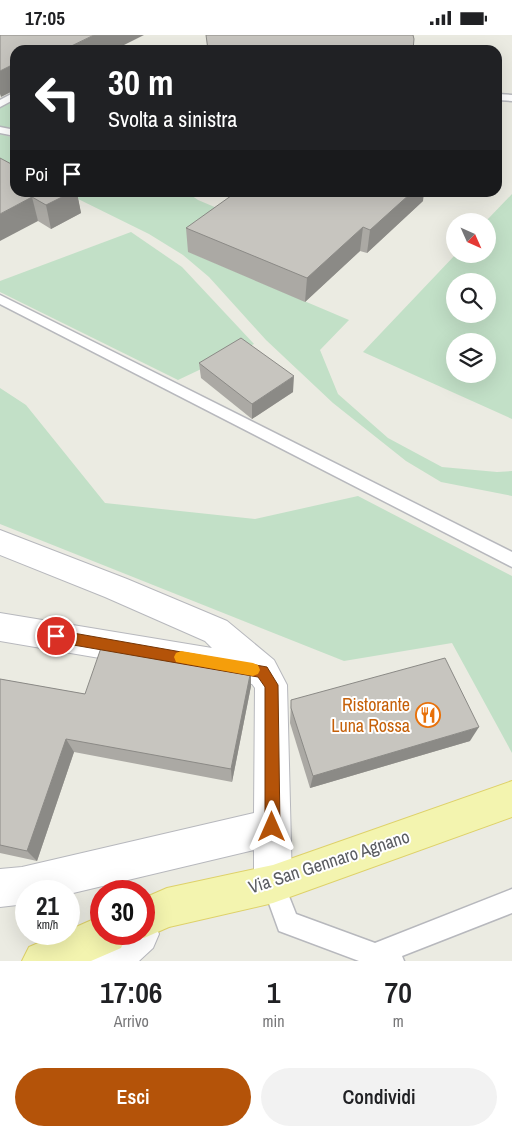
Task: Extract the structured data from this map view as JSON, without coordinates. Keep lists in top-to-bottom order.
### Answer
{
  "streets": {
    "main road": ["Via San Gennaro Agnano"]
  },
  "places": {
    "restaurant": ["Ristorante Luna Rossa"]
  },
  "north": "bottom right",
  "page": {
    "status": "17:05",
    "turn": ["30 m", "Svolta a sinistra"],
    "then": "Poi",
    "speed": "21 km/h",
    "limit": "30",
    "eta": [
      "17:06",
      "Arrivo",
      "1",
      "min",
      "70",
      "m"
    ],
    "buttons": ["Esci", "Condividi"]
  }
}
